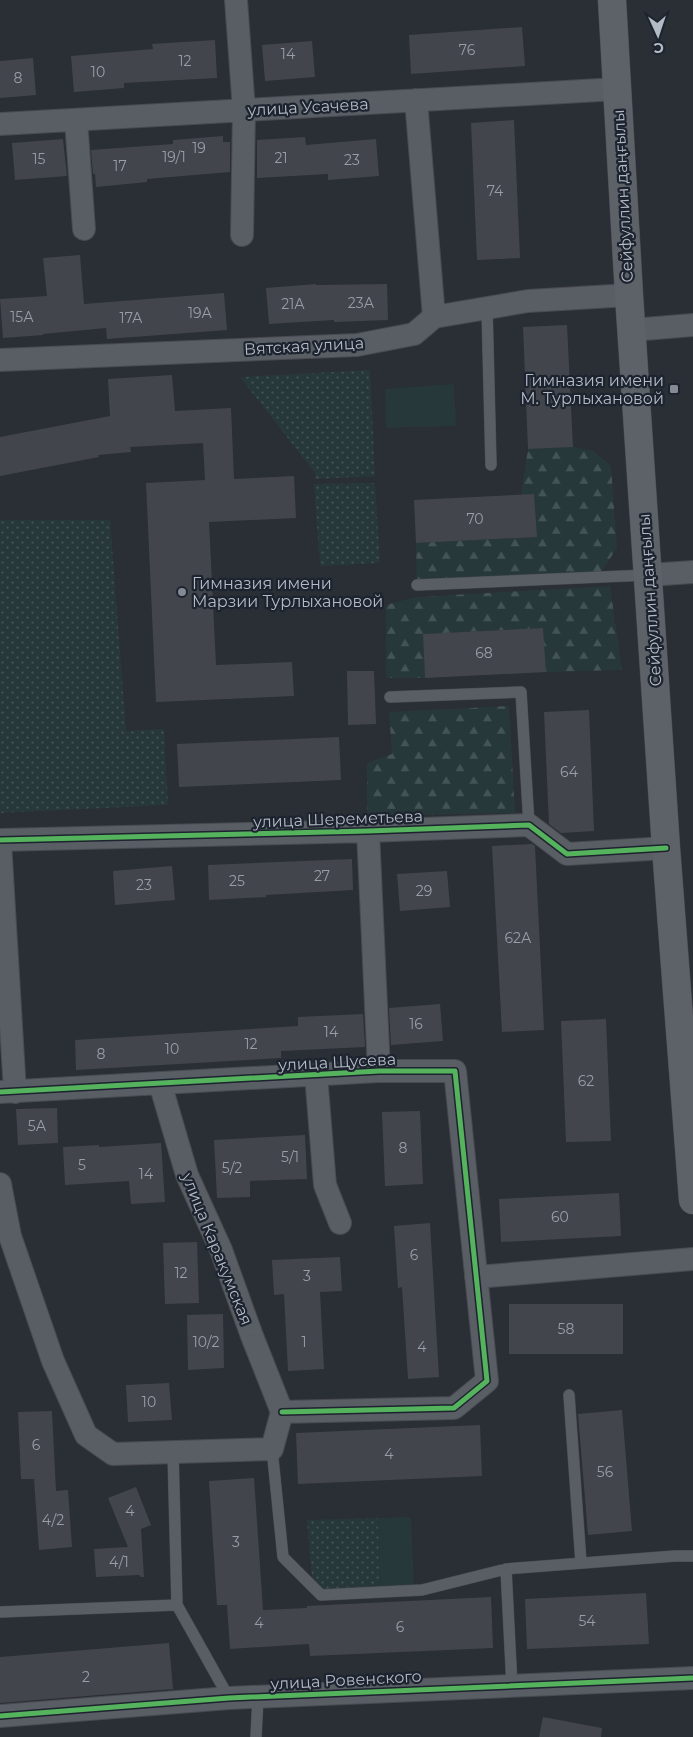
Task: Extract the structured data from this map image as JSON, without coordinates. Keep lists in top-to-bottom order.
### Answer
{
  "streets": {
    "main road": ["Сейфуллин даңғылы"],
    "street": [
      "улица Усачева",
      "Вятская улица",
      "улица Шереметьева",
      "улица Щусева",
      "улица Каракумская",
      "улица Ровенского"
    ]
  },
  "crossings": [
    ["улица Усачева", "Сейфуллин даңғылы"],
    ["улица Щусева", "улица Каракумская"]
  ],
  "places": {
    "transit": ["Гимназия имени М. Турлыхановой"],
    "other": ["Гимназия имени Марзии Турлыхановой"]
  },
  "house_numbers": [
    "76",
    "14",
    "12",
    "10",
    "8",
    "19",
    "19/1",
    "21",
    "15",
    "23",
    "17",
    "74",
    "23А",
    "21А",
    "19А",
    "15А",
    "17А",
    "70",
    "68",
    "64",
    "27",
    "25",
    "23",
    "29",
    "62А",
    "16",
    "14",
    "12",
    "10",
    "8",
    "62",
    "5А",
    "8",
    "5/1",
    "5",
    "5/2",
    "14",
    "60",
    "6",
    "12",
    "3",
    "58",
    "10/2",
    "1",
    "4",
    "10",
    "6",
    "4",
    "56",
    "4",
    "4/2",
    "3",
    "4/1",
    "54",
    "4",
    "6",
    "2"
  ],
  "north": "bottom"
}
